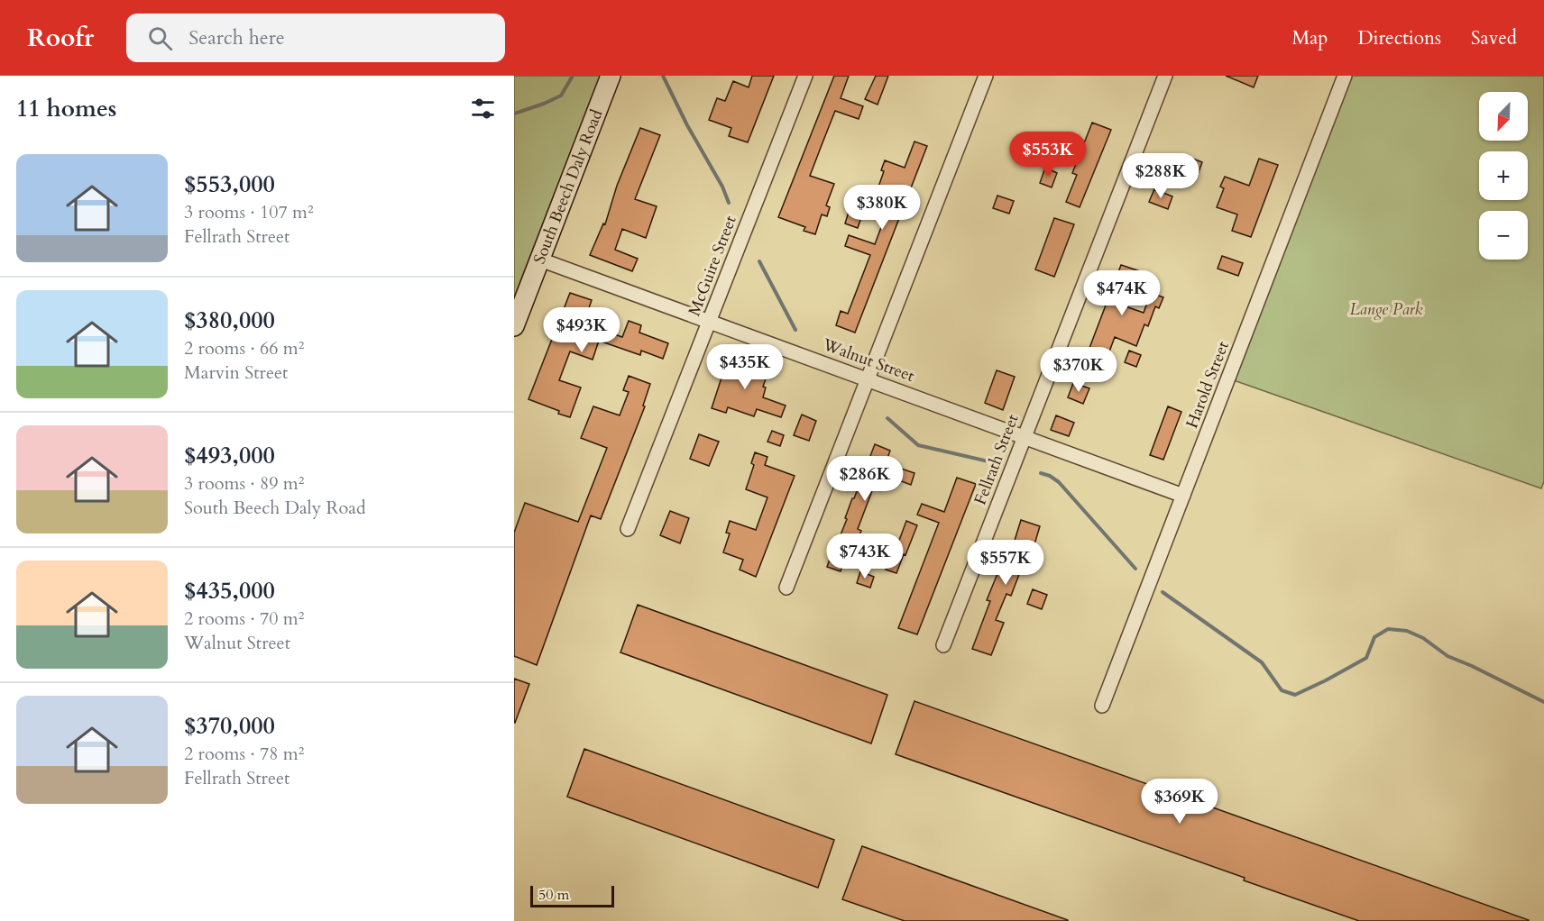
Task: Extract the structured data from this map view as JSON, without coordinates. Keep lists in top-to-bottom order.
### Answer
{
  "streets": {
    "street": [
      "South Beech Daly Road",
      "McGuire Street",
      "Walnut Street",
      "Harold Street",
      "Fellrath Street"
    ]
  },
  "crossings": [
    ["South Beech Daly Road", "Walnut Street"],
    ["McGuire Street", "Walnut Street"],
    ["Walnut Street", "Harold Street"],
    ["Walnut Street", "Fellrath Street"]
  ],
  "parks": ["Lange Park"],
  "scale_bar": "50 m",
  "north": "bottom left",
  "page": {
    "header": "Roofr",
    "search": "Search here",
    "nav": ["Map", "Directions", "Saved"],
    "heading": "11 homes",
    "map_buttons": ["+", "−"],
    "price": [
      "$553K",
      "$288K",
      "$380K",
      "$474K",
      "$493K",
      "$435K",
      "$370K",
      "$286K",
      "$743K",
      "$557K",
      "$369K"
    ],
    "list": [
      {
        "name": "$553,000",
        "note": "3 rooms · 107 m² · Fellrath Street"
      },
      {
        "name": "$380,000",
        "note": "2 rooms · 66 m² · Marvin Street"
      },
      {
        "name": "$493,000",
        "note": "3 rooms · 89 m² · South Beech Daly Road"
      },
      {
        "name": "$435,000",
        "note": "2 rooms · 70 m² · Walnut Street"
      },
      {
        "name": "$370,000",
        "note": "2 rooms · 78 m² · Fellrath Street"
      }
    ],
    "scale": "50 m"
  }
}
